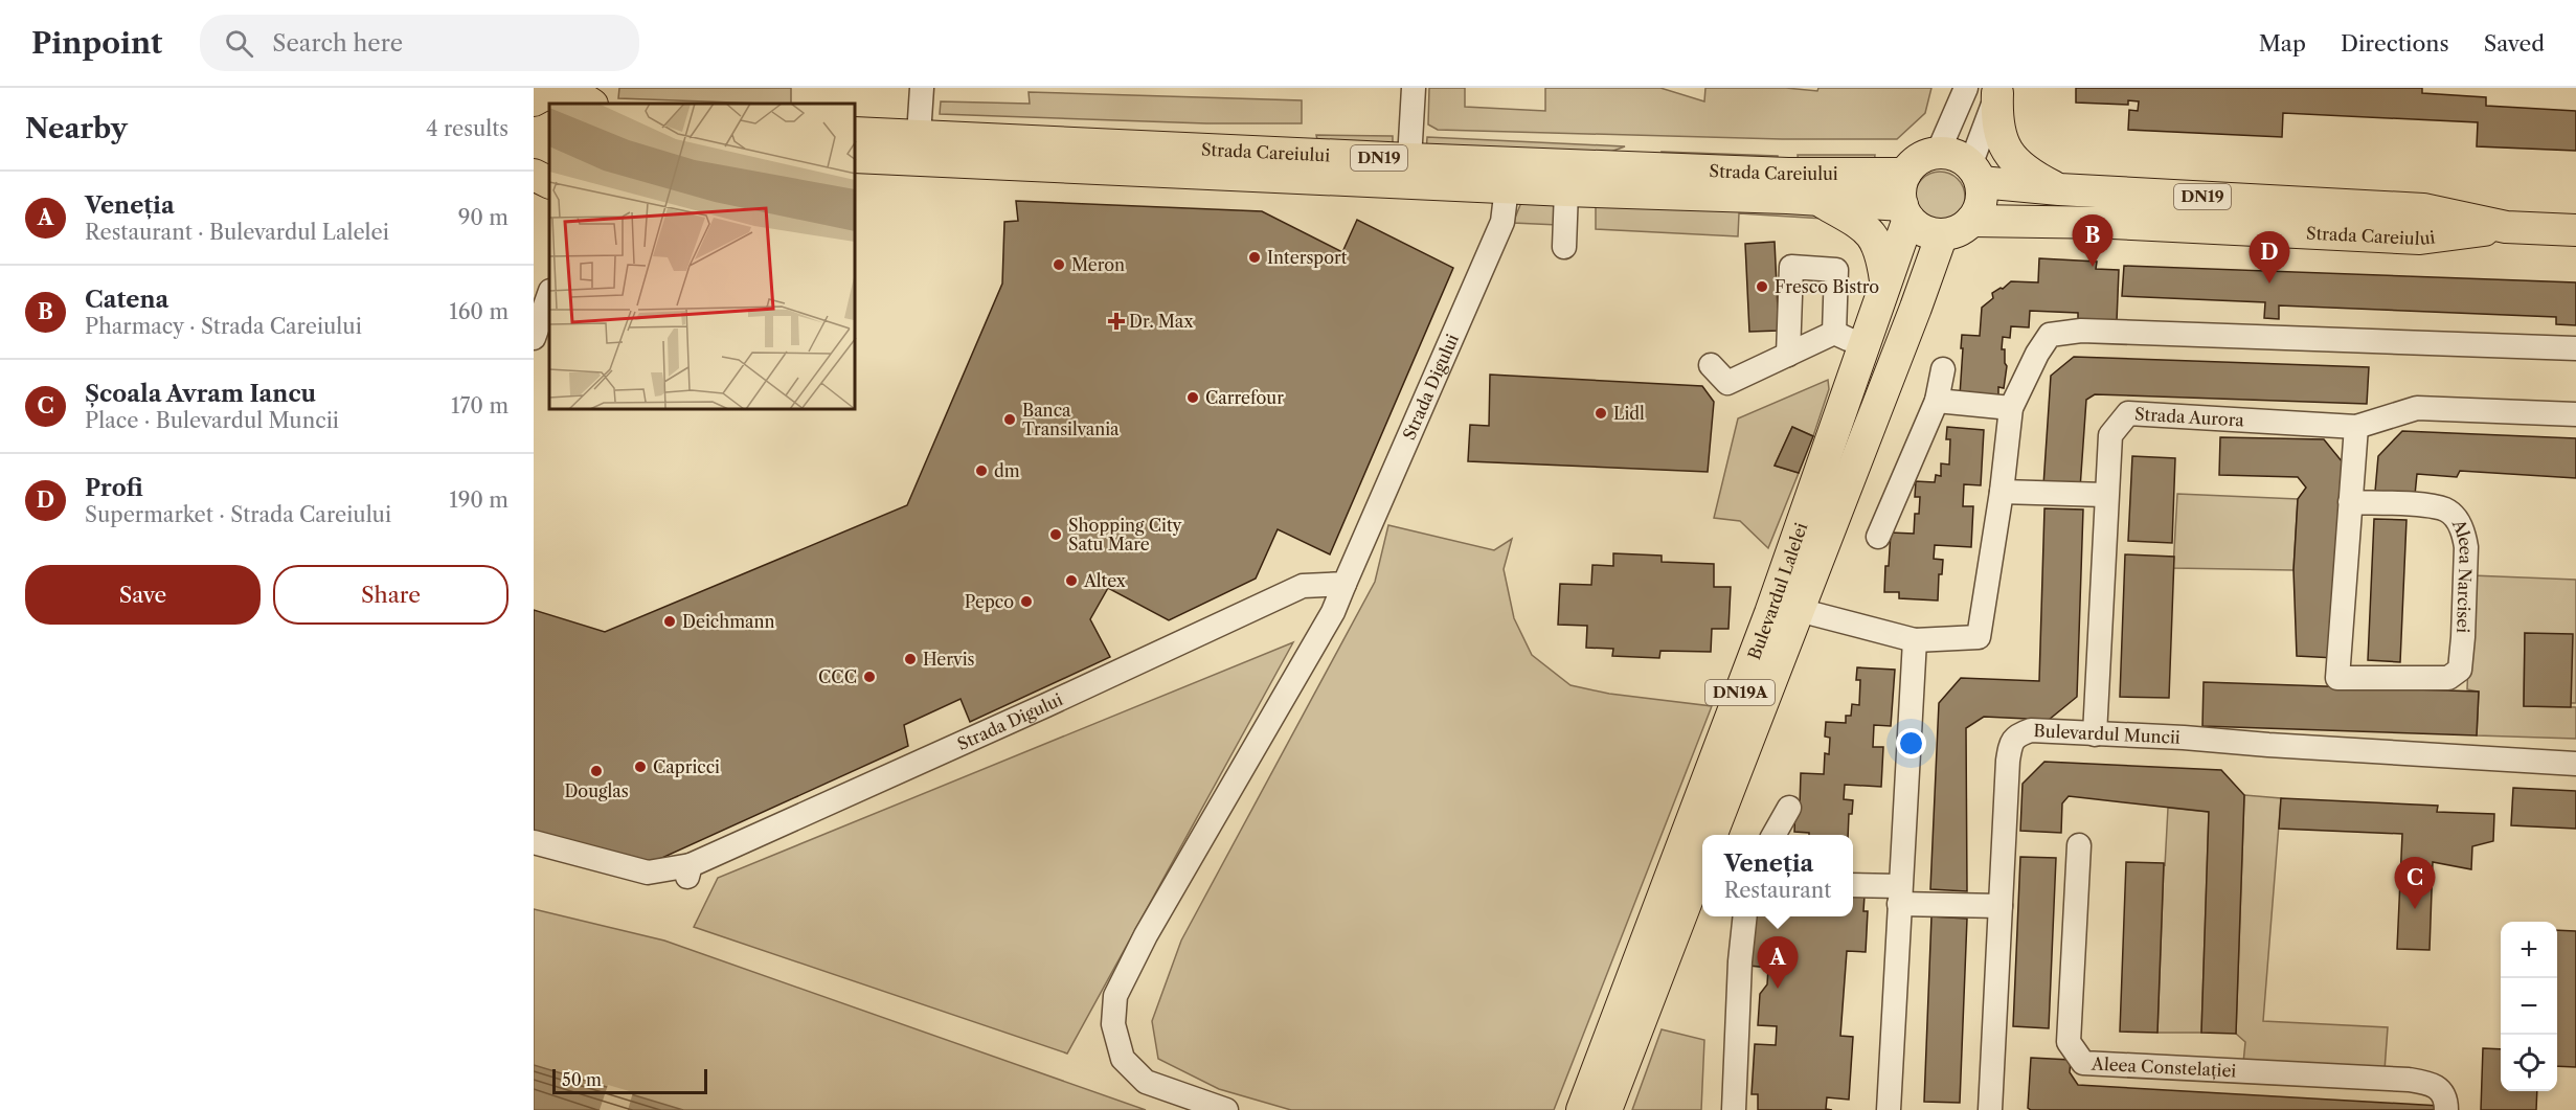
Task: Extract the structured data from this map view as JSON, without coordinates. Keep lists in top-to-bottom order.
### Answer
{
  "streets": {
    "main road": [
      "Strada Careiului",
      "DN19",
      "Bulevardul Lalelei",
      "DN19A"
    ],
    "street": [
      "Strada Digului",
      "Strada Aurora",
      "Aleea Narcisei",
      "Bulevardul Muncii",
      "Aleea Constelației"
    ]
  },
  "crossings": [
    ["Strada Careiului", "DN19"],
    ["Strada Careiului", "Strada Digului"],
    ["Strada Careiului", "Bulevardul Lalelei"],
    ["DN19", "Bulevardul Lalelei"],
    ["Strada Aurora", "Aleea Narcisei"],
    ["Strada Aurora", "Bulevardul Muncii"]
  ],
  "places": {
    "other": [
      "Intersport",
      "Meron",
      "Fresco Bistro",
      "Carrefour",
      "Lidl",
      "Banca Transilvania",
      "dm",
      "Shopping City Satu Mare",
      "Altex",
      "Pepco",
      "Deichmann",
      "Hervis",
      "CCC",
      "Capricci",
      "Douglas"
    ],
    "health": ["Dr. Max"]
  },
  "scale_bar": "50 m",
  "page": {
    "header": "Pinpoint",
    "search": "Search here",
    "nav": ["Map", "Directions", "Saved"],
    "heading": ["Nearby", "4 results"],
    "list": [
      {
        "mark": "A",
        "name": "Veneția",
        "note": "Restaurant · Bulevardul Lalelei",
        "value": "90 m"
      },
      {
        "mark": "B",
        "name": "Catena",
        "note": "Pharmacy · Strada Careiului",
        "value": "160 m"
      },
      {
        "mark": "C",
        "name": "Școala Avram Iancu",
        "note": "Place · Bulevardul Muncii",
        "value": "170 m"
      },
      {
        "mark": "D",
        "name": "Profi",
        "note": "Supermarket · Strada Careiului",
        "value": "190 m"
      }
    ],
    "pins": [
      "B",
      "D",
      "C",
      "A"
    ],
    "buttons": ["Save", "Share"],
    "popup": ["Veneția", "Restaurant"],
    "map_buttons": ["+", "−"],
    "scale": "50 m"
  }
}
